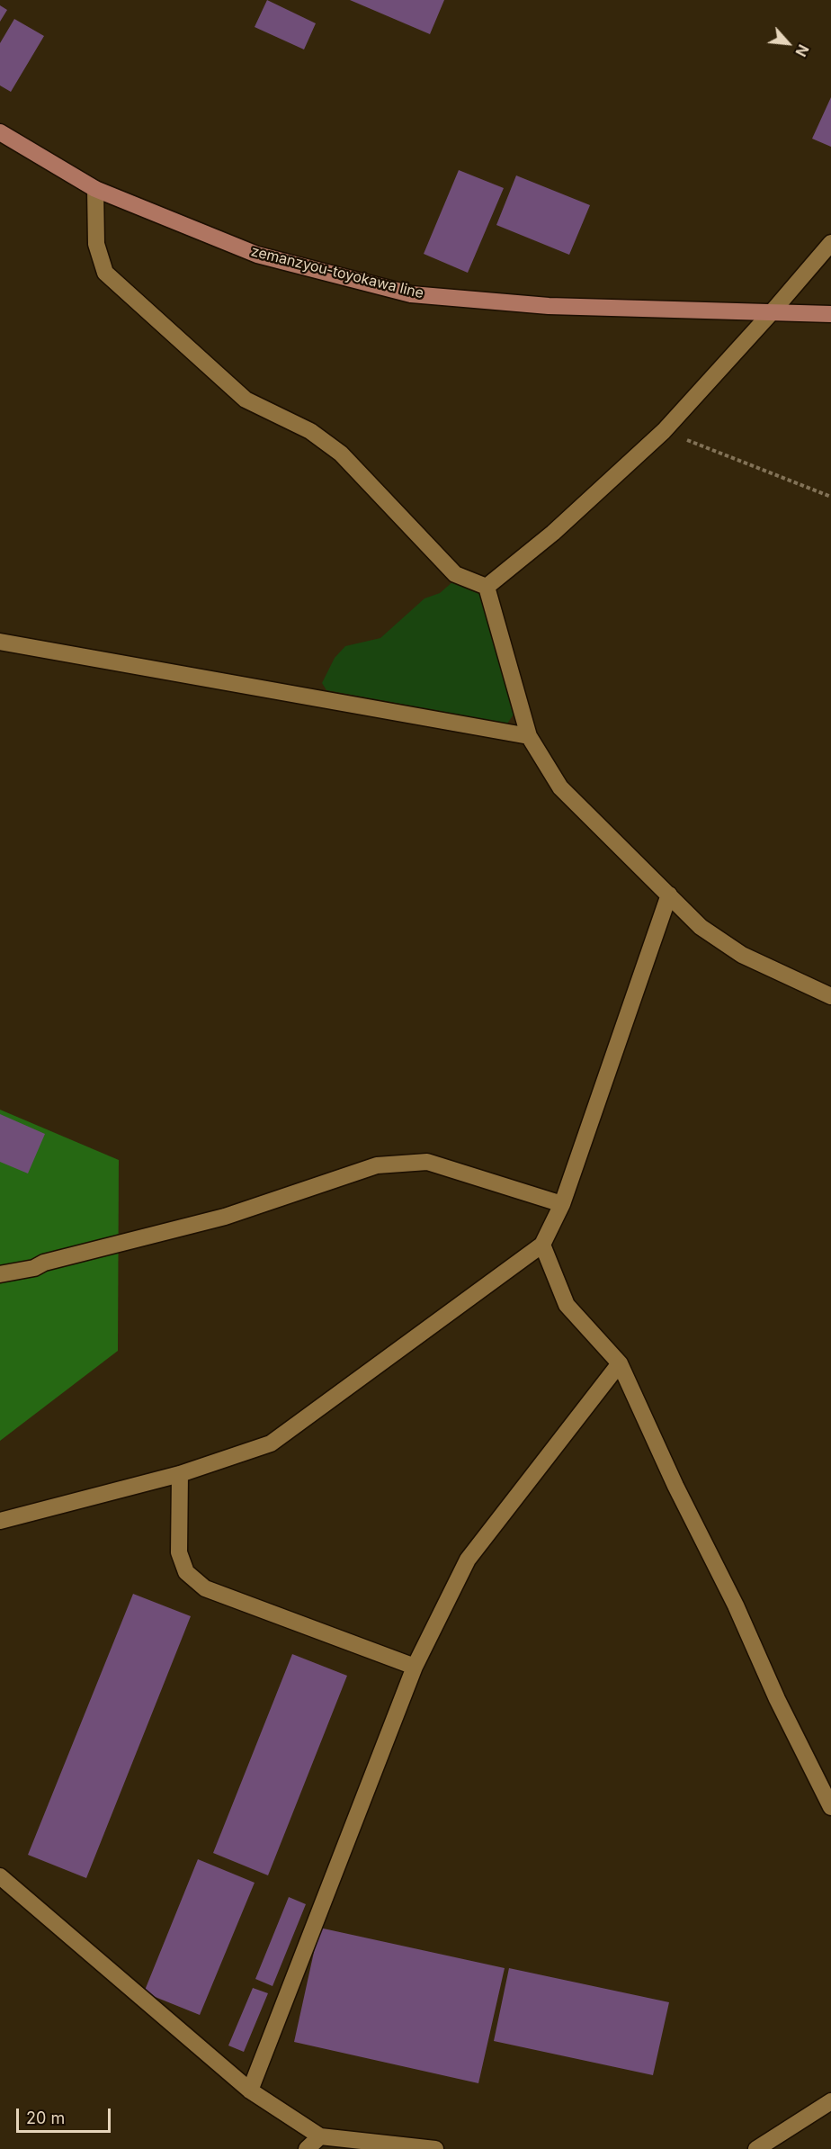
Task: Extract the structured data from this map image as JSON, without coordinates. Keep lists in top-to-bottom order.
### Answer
{
  "streets": {
    "main road": ["zemanzyou-toyokawa line"]
  },
  "scale_bar": "20 m",
  "north": "bottom right"
}
